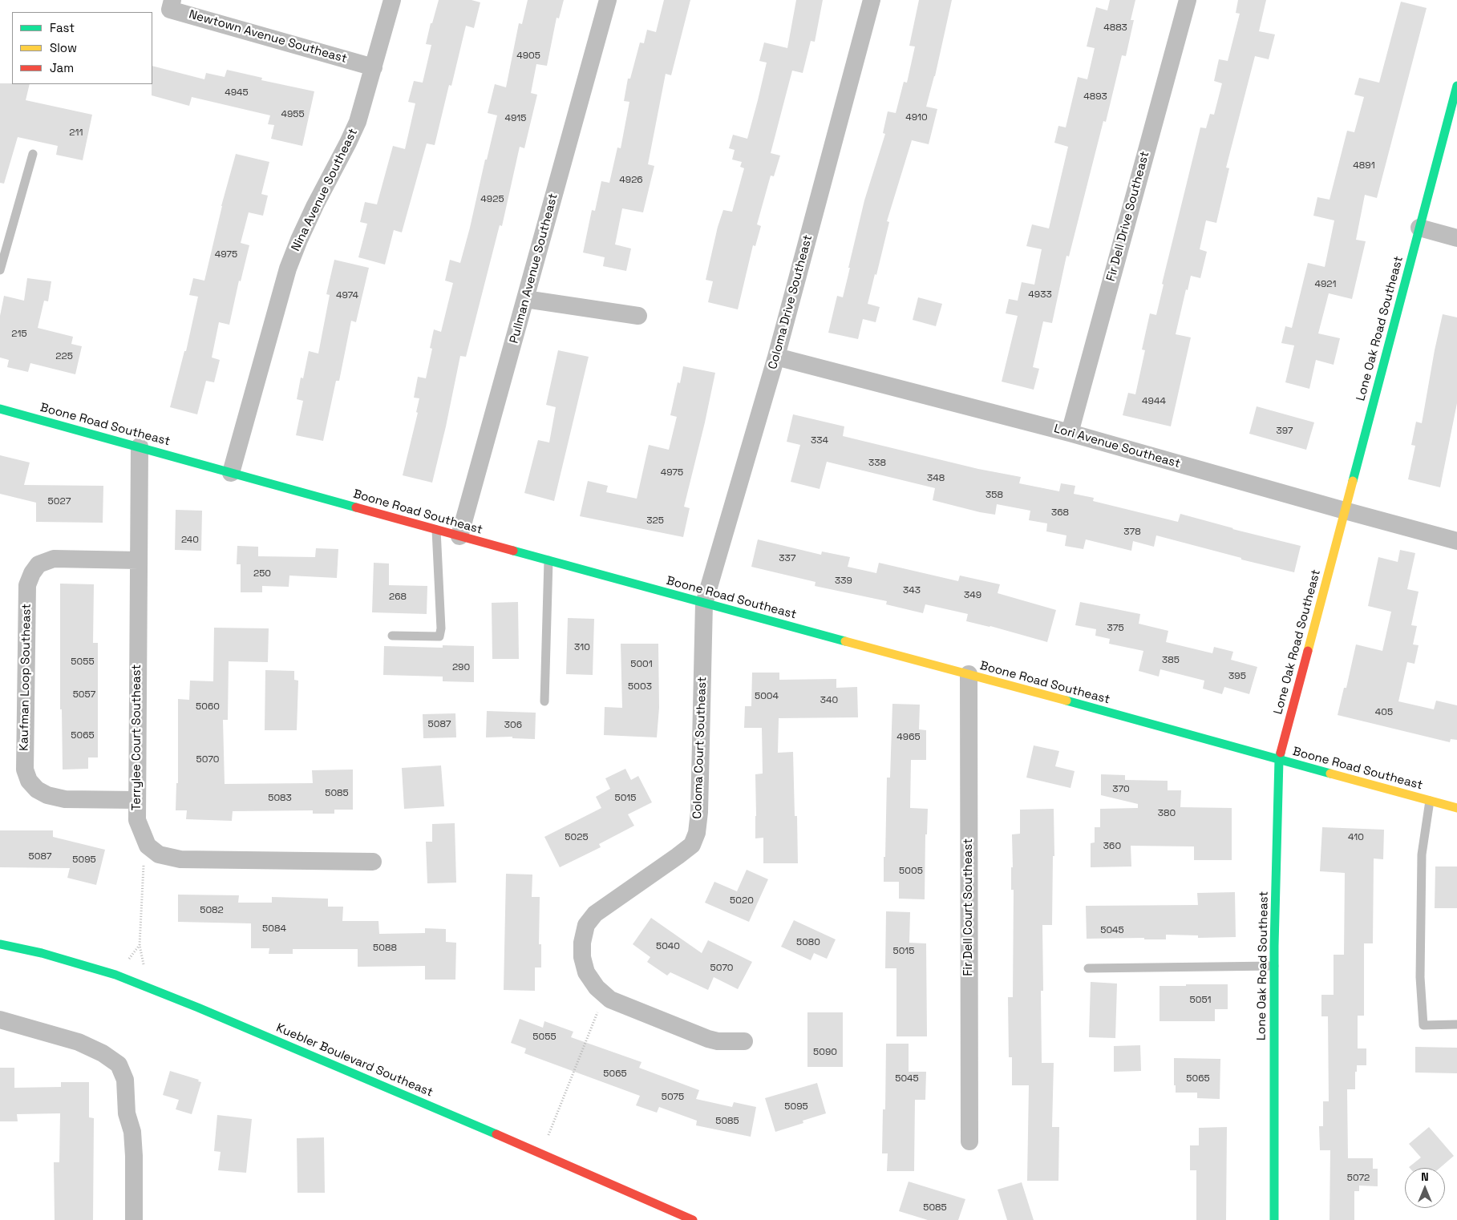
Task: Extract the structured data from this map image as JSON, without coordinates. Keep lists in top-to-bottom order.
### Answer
{
  "streets": {
    "street": [
      "Newtown Avenue Southeast",
      "Nina Avenue Southeast",
      "Fir Dell Drive Southeast",
      "Pullman Avenue Southeast",
      "Coloma Drive Southeast",
      "Lone Oak Road Southeast",
      "Boone Road Southeast",
      "Lori Avenue Southeast",
      "Kaufman Loop Southeast",
      "Terrylee Court Southeast",
      "Coloma Court Southeast",
      "Fir Dell Court Southeast",
      "Kuebler Boulevard Southeast"
    ]
  },
  "crossings": [
    ["Newtown Avenue Southeast", "Nina Avenue Southeast"],
    ["Nina Avenue Southeast", "Boone Road Southeast"],
    ["Fir Dell Drive Southeast", "Lori Avenue Southeast"],
    ["Pullman Avenue Southeast", "Boone Road Southeast"],
    ["Coloma Drive Southeast", "Boone Road Southeast"],
    ["Coloma Drive Southeast", "Lori Avenue Southeast"],
    ["Coloma Drive Southeast", "Coloma Court Southeast"],
    ["Lone Oak Road Southeast", "Boone Road Southeast"],
    ["Lone Oak Road Southeast", "Lori Avenue Southeast"],
    ["Boone Road Southeast", "Terrylee Court Southeast"],
    ["Boone Road Southeast", "Coloma Court Southeast"],
    ["Boone Road Southeast", "Fir Dell Court Southeast"],
    ["Kaufman Loop Southeast", "Terrylee Court Southeast"]
  ],
  "house_numbers": [
    "4883",
    "4905",
    "4945",
    "4893",
    "4955",
    "4910",
    "4915",
    "211",
    "4891",
    "4926",
    "4925",
    "4975",
    "4921",
    "4933",
    "4974",
    "215",
    "225",
    "4944",
    "397",
    "334",
    "338",
    "4975",
    "348",
    "358",
    "5027",
    "368",
    "325",
    "378",
    "240",
    "337",
    "250",
    "339",
    "343",
    "349",
    "268",
    "375",
    "310",
    "385",
    "5055",
    "5001",
    "290",
    "395",
    "5003",
    "5057",
    "5004",
    "340",
    "5060",
    "405",
    "5087",
    "306",
    "5065",
    "4965",
    "5070",
    "370",
    "5085",
    "5083",
    "5015",
    "380",
    "5025",
    "410",
    "360",
    "5087",
    "5095",
    "5005",
    "5020",
    "5082",
    "5084",
    "5045",
    "5080",
    "5040",
    "5088",
    "5015",
    "5070",
    "5051",
    "5055",
    "5090",
    "5065",
    "5045",
    "5065",
    "5075",
    "5095",
    "5085",
    "5072",
    "5085"
  ],
  "legend": ["Fast", "Slow", "Jam"],
  "north": "top"
}
